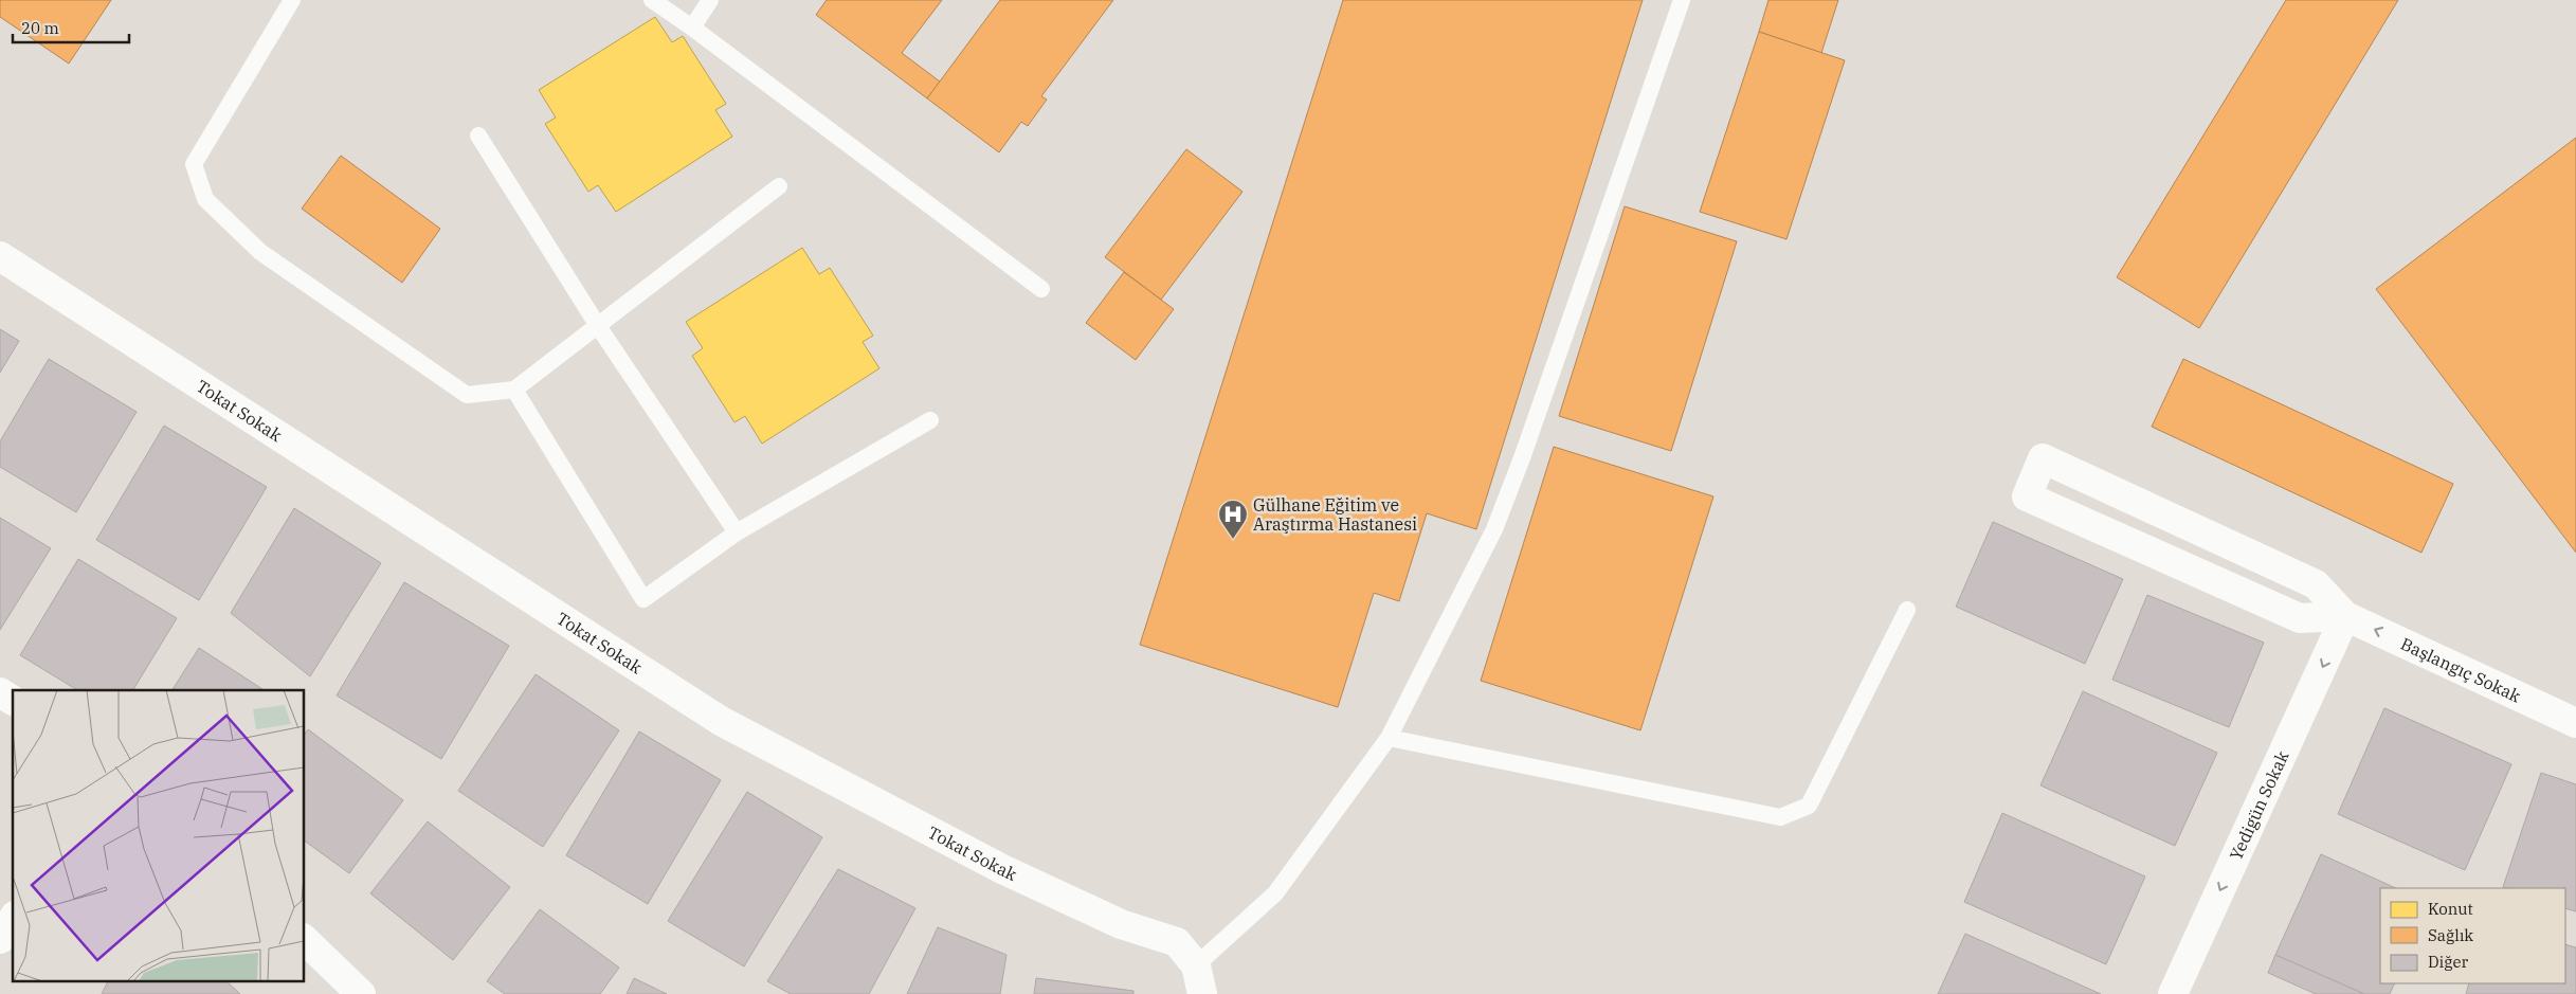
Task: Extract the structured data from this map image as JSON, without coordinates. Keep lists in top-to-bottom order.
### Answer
{
  "streets": {
    "street": ["Tokat Sokak", "Başlangıç Sokak", "Yedigün Sokak"]
  },
  "crossings": [
    ["Başlangıç Sokak", "Yedigün Sokak"]
  ],
  "one_way": ["Başlangıç Sokak", "Yedigün Sokak"],
  "places": {
    "hospital": ["Gülhane Eğitim ve Araştırma Hastanesi"]
  },
  "legend": ["Konut", "Sağlık", "Diğer"],
  "scale_bar": "20 m"
}
